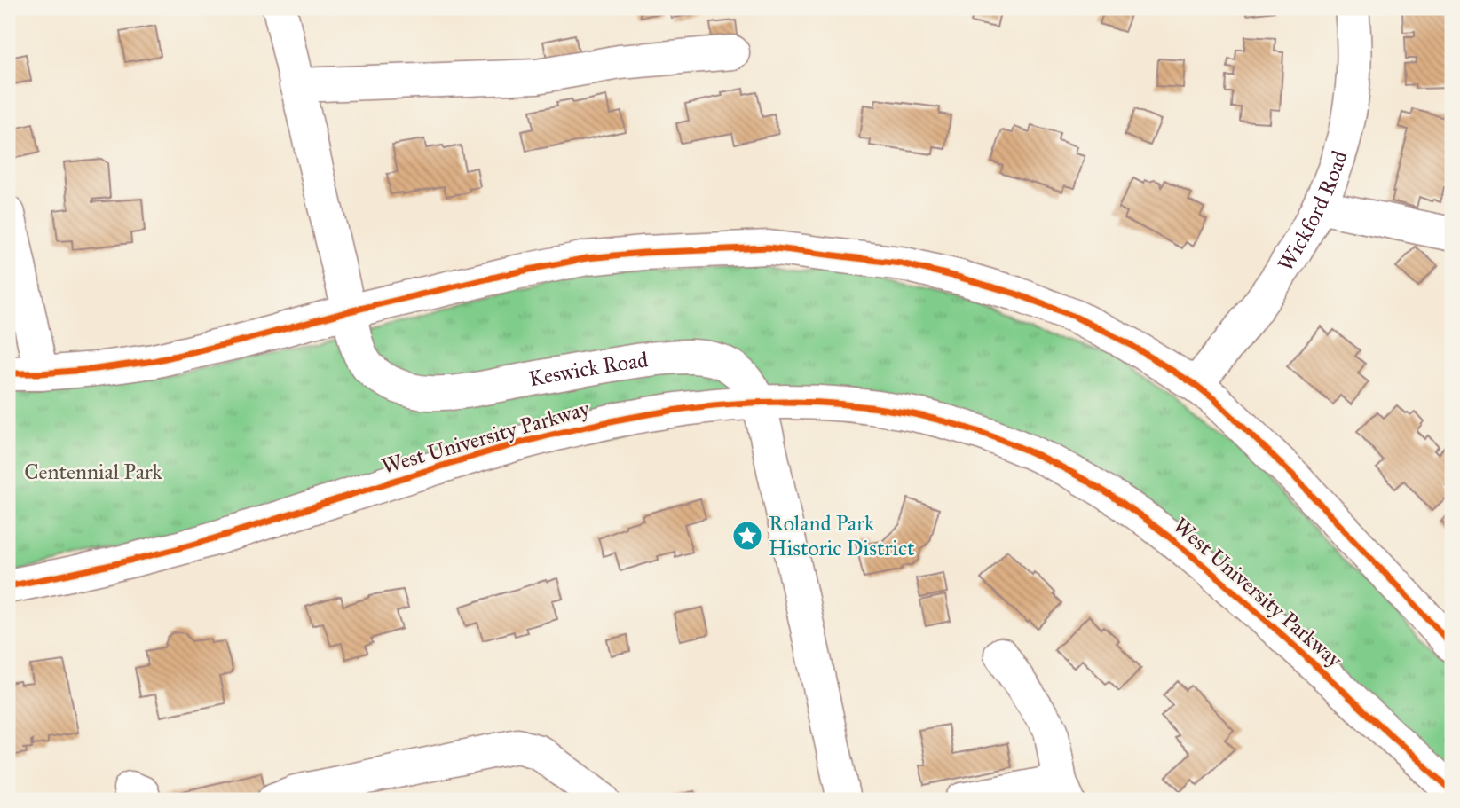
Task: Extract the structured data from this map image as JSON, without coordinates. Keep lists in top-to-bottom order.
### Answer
{
  "streets": {
    "main road": ["Wickford Road", "Keswick Road", "West University Parkway"]
  },
  "crossings": [
    ["Keswick Road", "West University Parkway"]
  ],
  "parks": ["Centennial Park"],
  "places": {
    "place": ["Roland Park Historic District"]
  }
}
